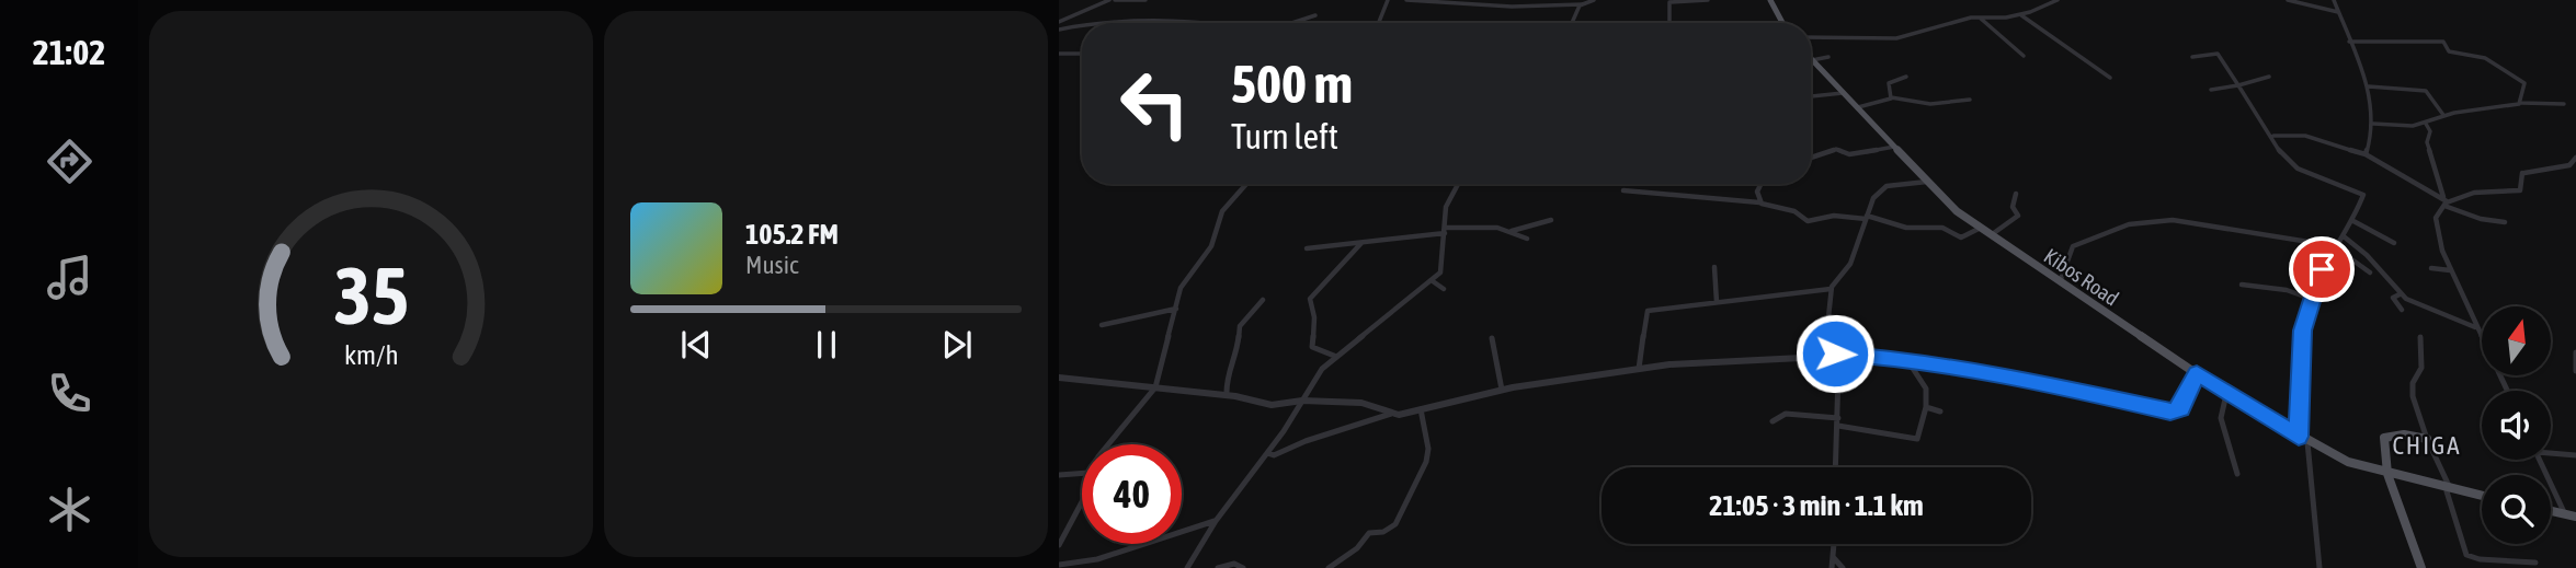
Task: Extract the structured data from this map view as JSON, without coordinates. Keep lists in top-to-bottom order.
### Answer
{
  "streets": {
    "main road": ["Kibos Road"]
  },
  "districts": ["CHIGA"],
  "north": "top",
  "page": {
    "tabs": "21:02",
    "turn": ["500 m", "Turn left"],
    "song": ["105.2 FM", "Music"],
    "limit": "40",
    "trip": "21:05 · 3 min · 1.1 km",
    "gauge": ["35", "km/h"]
  }
}
